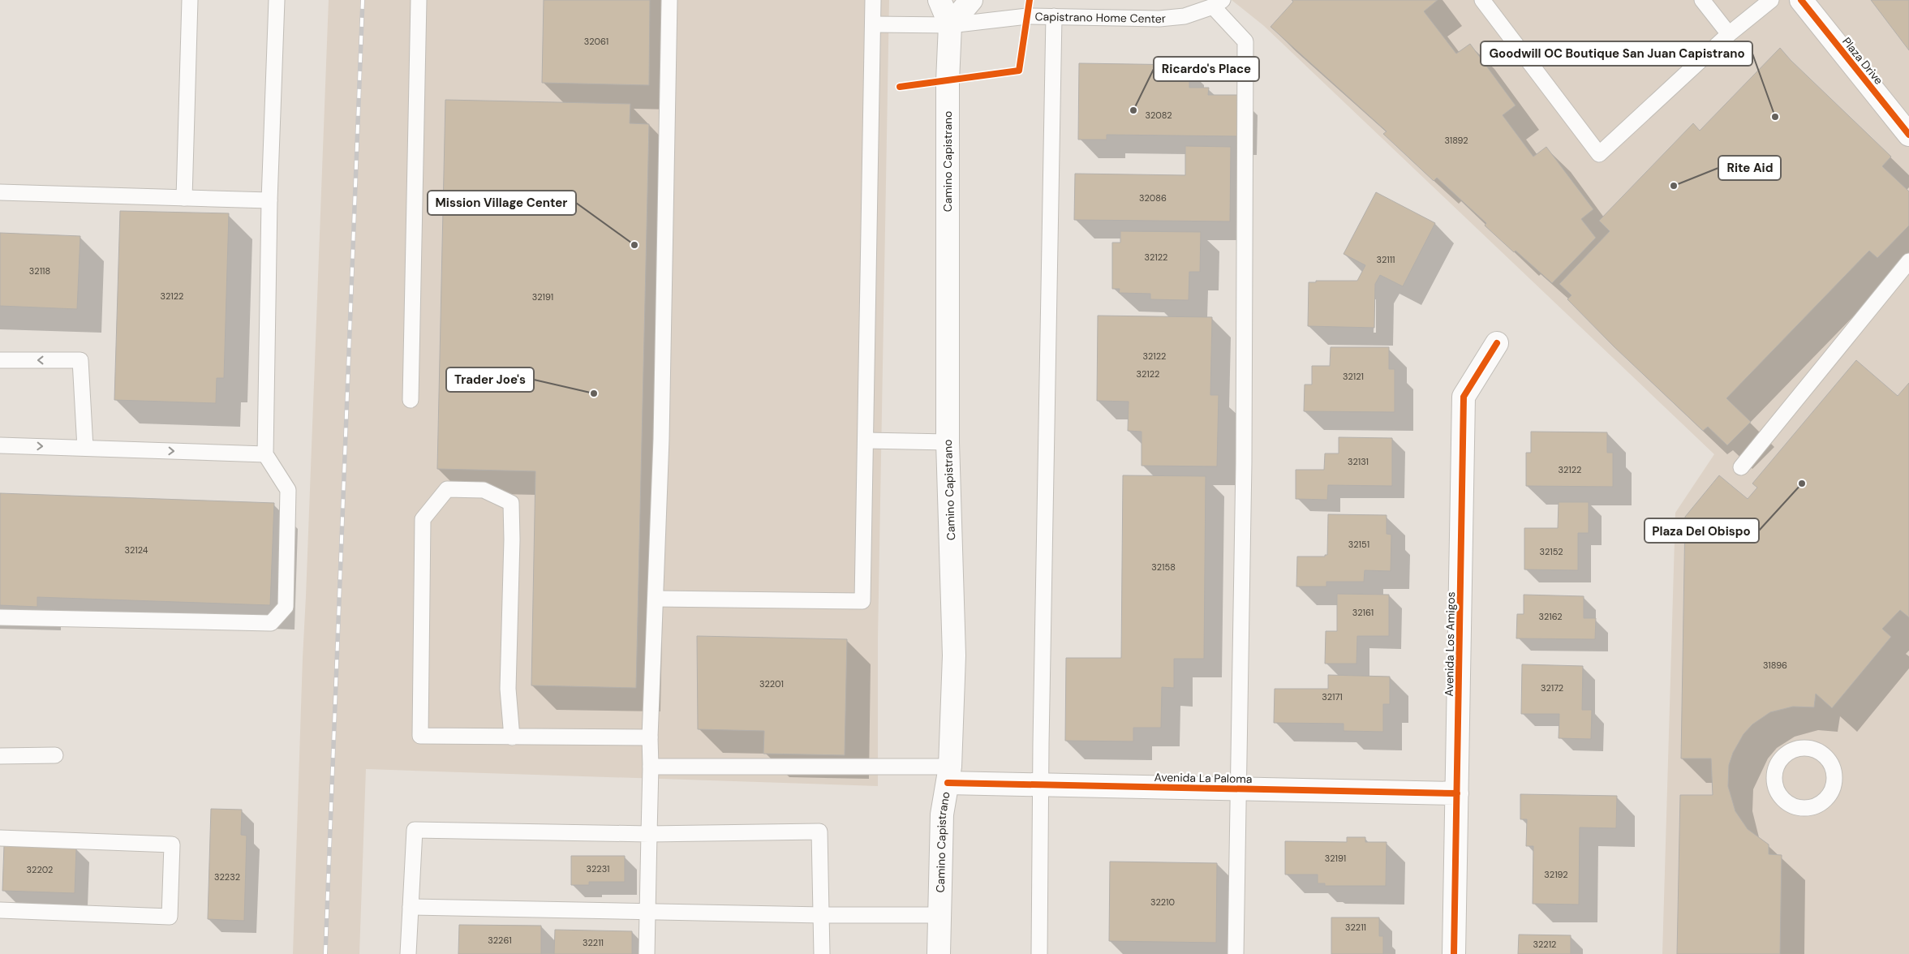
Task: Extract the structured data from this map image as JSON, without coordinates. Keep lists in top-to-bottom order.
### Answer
{
  "streets": {
    "street": [
      "Plaza Drive",
      "Camino Capistrano",
      "Avenida Los Amigos",
      "Avenida La Paloma"
    ],
    "lane": ["Capistrano Home Center"]
  },
  "crossings": [
    ["Capistrano Home Center", "Camino Capistrano"],
    ["Camino Capistrano", "Avenida La Paloma"],
    ["Avenida Los Amigos", "Avenida La Paloma"]
  ],
  "places": [
    "Ricardo's Place",
    "Goodwill OC Boutique San Juan Capistrano",
    "Rite Aid",
    "Mission Village Center",
    "Trader Joe's",
    "Plaza Del Obispo"
  ],
  "house_numbers": [
    "32061",
    "32082",
    "31892",
    "32086",
    "32122",
    "32111",
    "32118",
    "32122",
    "32191",
    "32122",
    "32122",
    "32121",
    "32131",
    "32122",
    "32151",
    "32124",
    "32152",
    "32158",
    "32161",
    "32162",
    "31896",
    "32201",
    "32172",
    "32171",
    "32191",
    "32231",
    "32202",
    "32192",
    "32232",
    "32210",
    "32211",
    "32261",
    "32211",
    "32212"
  ]
}
